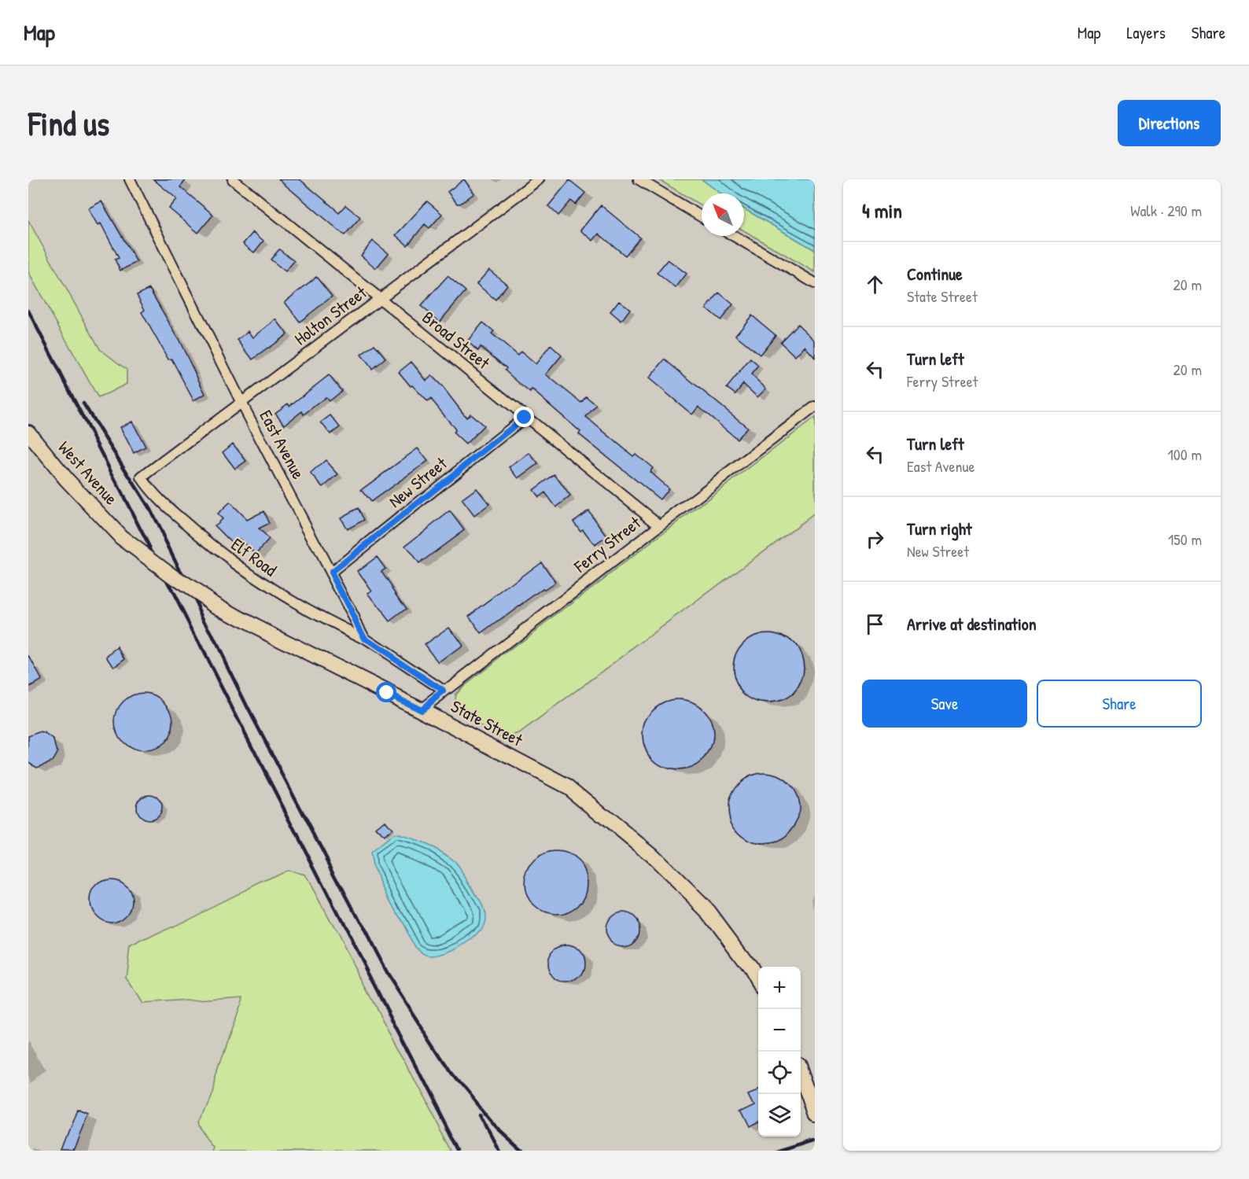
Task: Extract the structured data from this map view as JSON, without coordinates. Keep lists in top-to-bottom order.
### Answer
{
  "streets": {
    "street": [
      "Holton Street",
      "Broad Street",
      "East Avenue",
      "West Avenue",
      "New Street",
      "Ferry Street",
      "Elf Road",
      "State Street"
    ]
  },
  "crossings": [
    ["Holton Street", "Broad Street"],
    ["Holton Street", "East Avenue"],
    ["Holton Street", "Elf Road"],
    ["Broad Street", "New Street"],
    ["Broad Street", "Ferry Street"],
    ["East Avenue", "New Street"],
    ["East Avenue", "Ferry Street"],
    ["East Avenue", "Elf Road"],
    ["West Avenue", "State Street"],
    ["Ferry Street", "State Street"]
  ],
  "north": "top left",
  "page": {
    "header": "Map",
    "nav": ["Map", "Layers", "Share"],
    "buttons": [
      "Directions",
      ["Save", "Share"]
    ],
    "title": "Find us",
    "heading": ["4 min", "Walk · 290 m"],
    "list": [
      ["Continue", "State Street", "20 m"],
      ["Turn left", "Ferry Street", "20 m"],
      ["Turn left", "East Avenue", "100 m"],
      ["Turn right", "New Street", "150 m"],
      "Arrive at destination"
    ],
    "map_buttons": ["+", "−"]
  }
}
